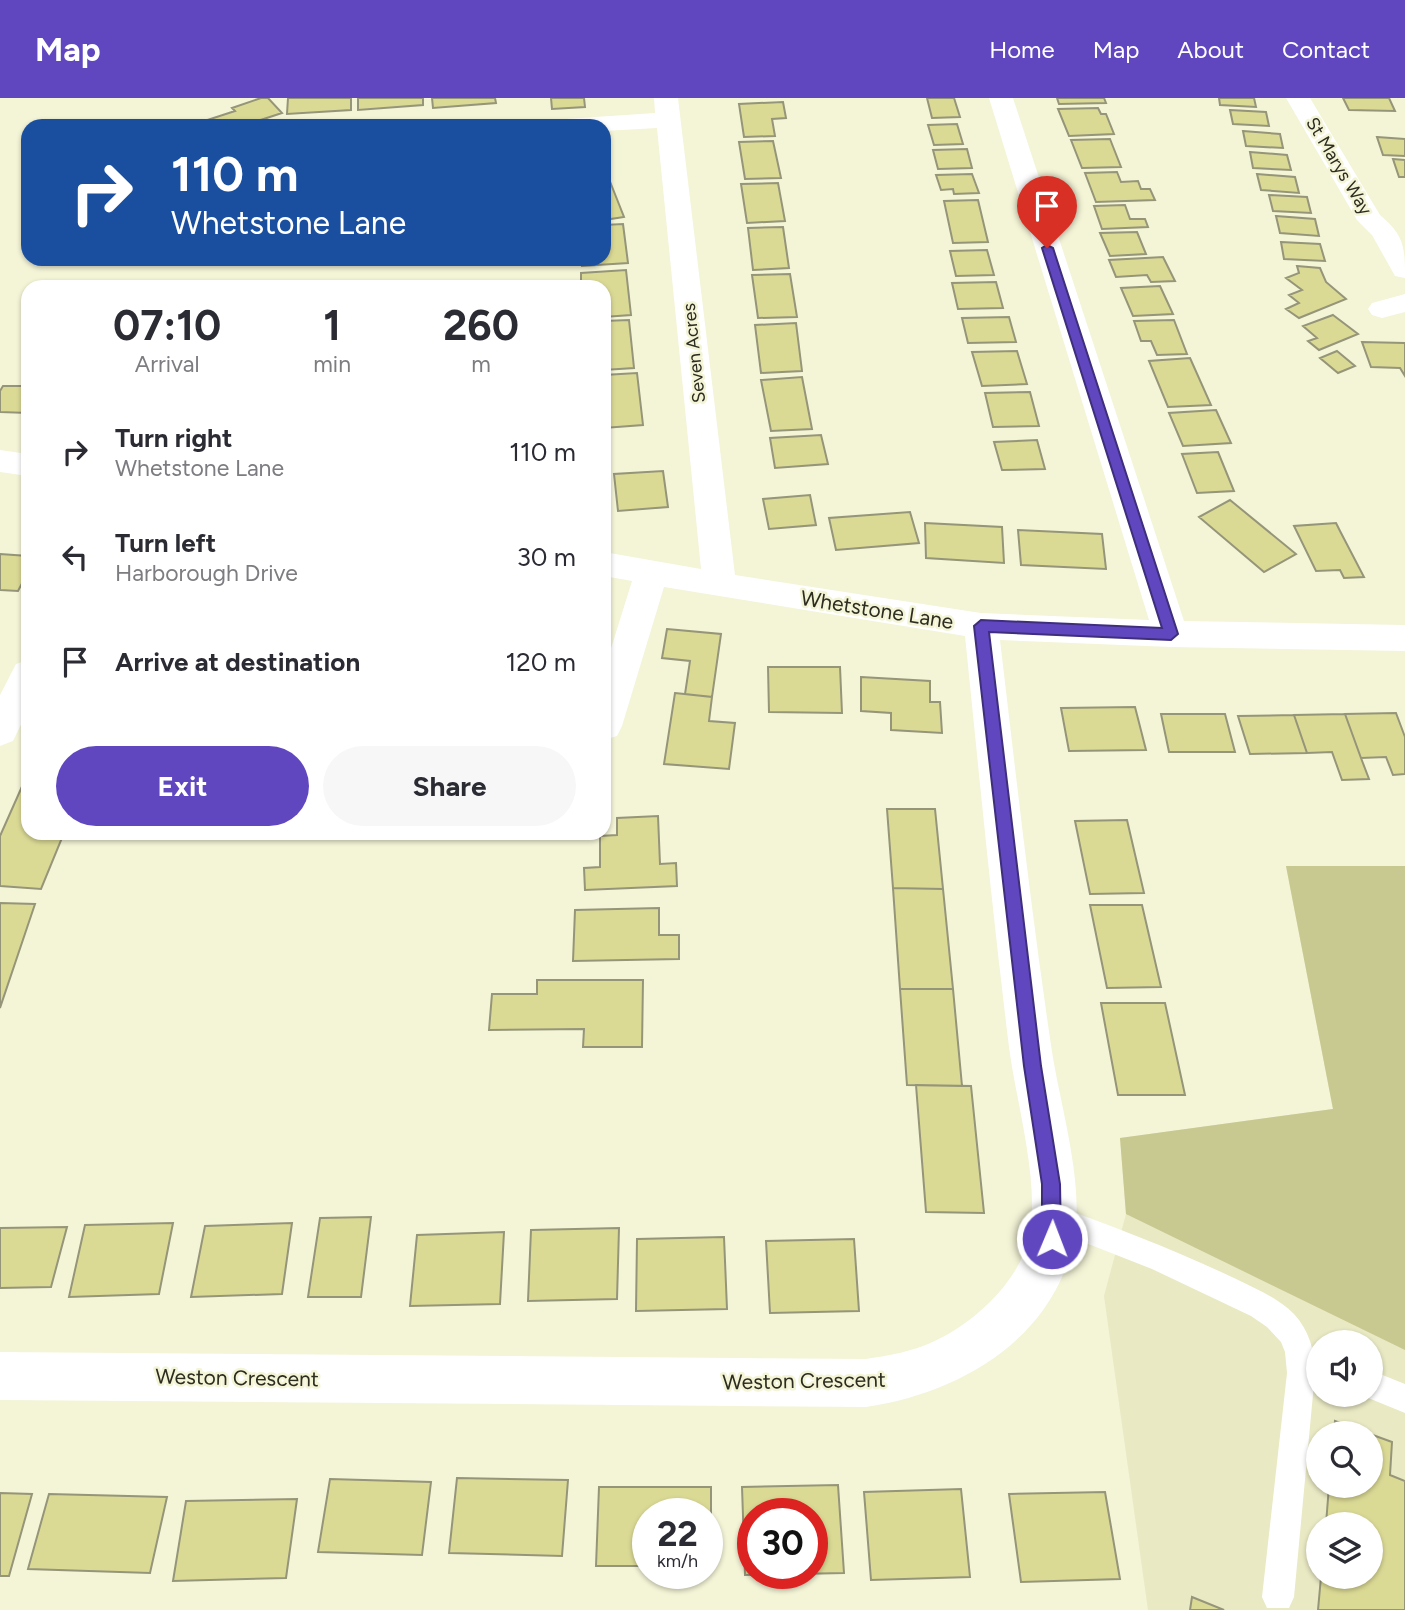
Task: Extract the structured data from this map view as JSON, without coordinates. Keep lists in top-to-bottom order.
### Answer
{
  "streets": {
    "street": [
      "St Marys Way",
      "Seven Acres",
      "Whetstone Lane",
      "Weston Crescent"
    ]
  },
  "crossings": [
    ["Seven Acres", "Whetstone Lane"],
    ["Whetstone Lane", "Weston Crescent"]
  ],
  "page": {
    "header": "Map",
    "nav": [
      "Home",
      "Map",
      "About",
      "Contact"
    ],
    "turn": ["110 m", "Whetstone Lane"],
    "eta": [
      "07:10",
      "Arrival",
      "1",
      "min",
      "260",
      "m"
    ],
    "list": [
      {
        "name": "Turn right",
        "note": "Whetstone Lane",
        "value": "110 m"
      },
      {
        "name": "Turn left",
        "note": "Harborough Drive",
        "value": "30 m"
      },
      {
        "name": "Arrive at destination",
        "value": "120 m"
      }
    ],
    "buttons": ["Exit", "Share"],
    "speed": "22 km/h",
    "limit": "30"
  }
}
